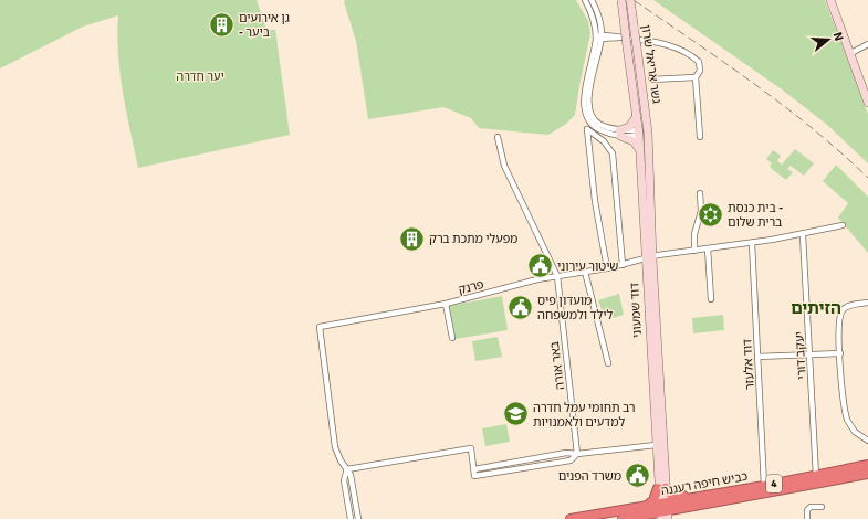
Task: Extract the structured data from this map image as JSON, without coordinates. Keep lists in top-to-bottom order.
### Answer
{
  "streets": {
    "highway": ["כביש חיפה רעננה", "4"],
    "main road": ["גשר אריאל שרון", "דוד שמעוני"],
    "street": [
      "פרנק",
      "יעקב דורי",
      "דוד אלעזר",
      "באר אורה"
    ]
  },
  "crossings": [
    ["גשר אריאל שרון", "דוד שמעוני"],
    ["פרנק", "דוד שמעוני"],
    ["פרנק", "יעקב דורי"],
    ["פרנק", "דוד אלעזר"],
    ["פרנק", "באר אורה"],
    ["דוד שמעוני", "כביש חיפה רעננה"],
    ["יעקב דורי", "כביש חיפה רעננה"],
    ["דוד אלעזר", "כביש חיפה רעננה"]
  ],
  "districts": ["הזיתים"],
  "parks": ["יער חדרה"],
  "places": {
    "building": ["גן אירועים - ביער", "מפעלי מתכת ברק"],
    "synagogue": ["בית כנסת - ברית שלום"],
    "public building": ["שיטור עירוני", "מועדון פיס לילד ולמשפחה", "משרד הפנים"],
    "school or university": ["רב תחומי עמל חדרה למדעים ולאמנויות"]
  },
  "north": "right"
}
